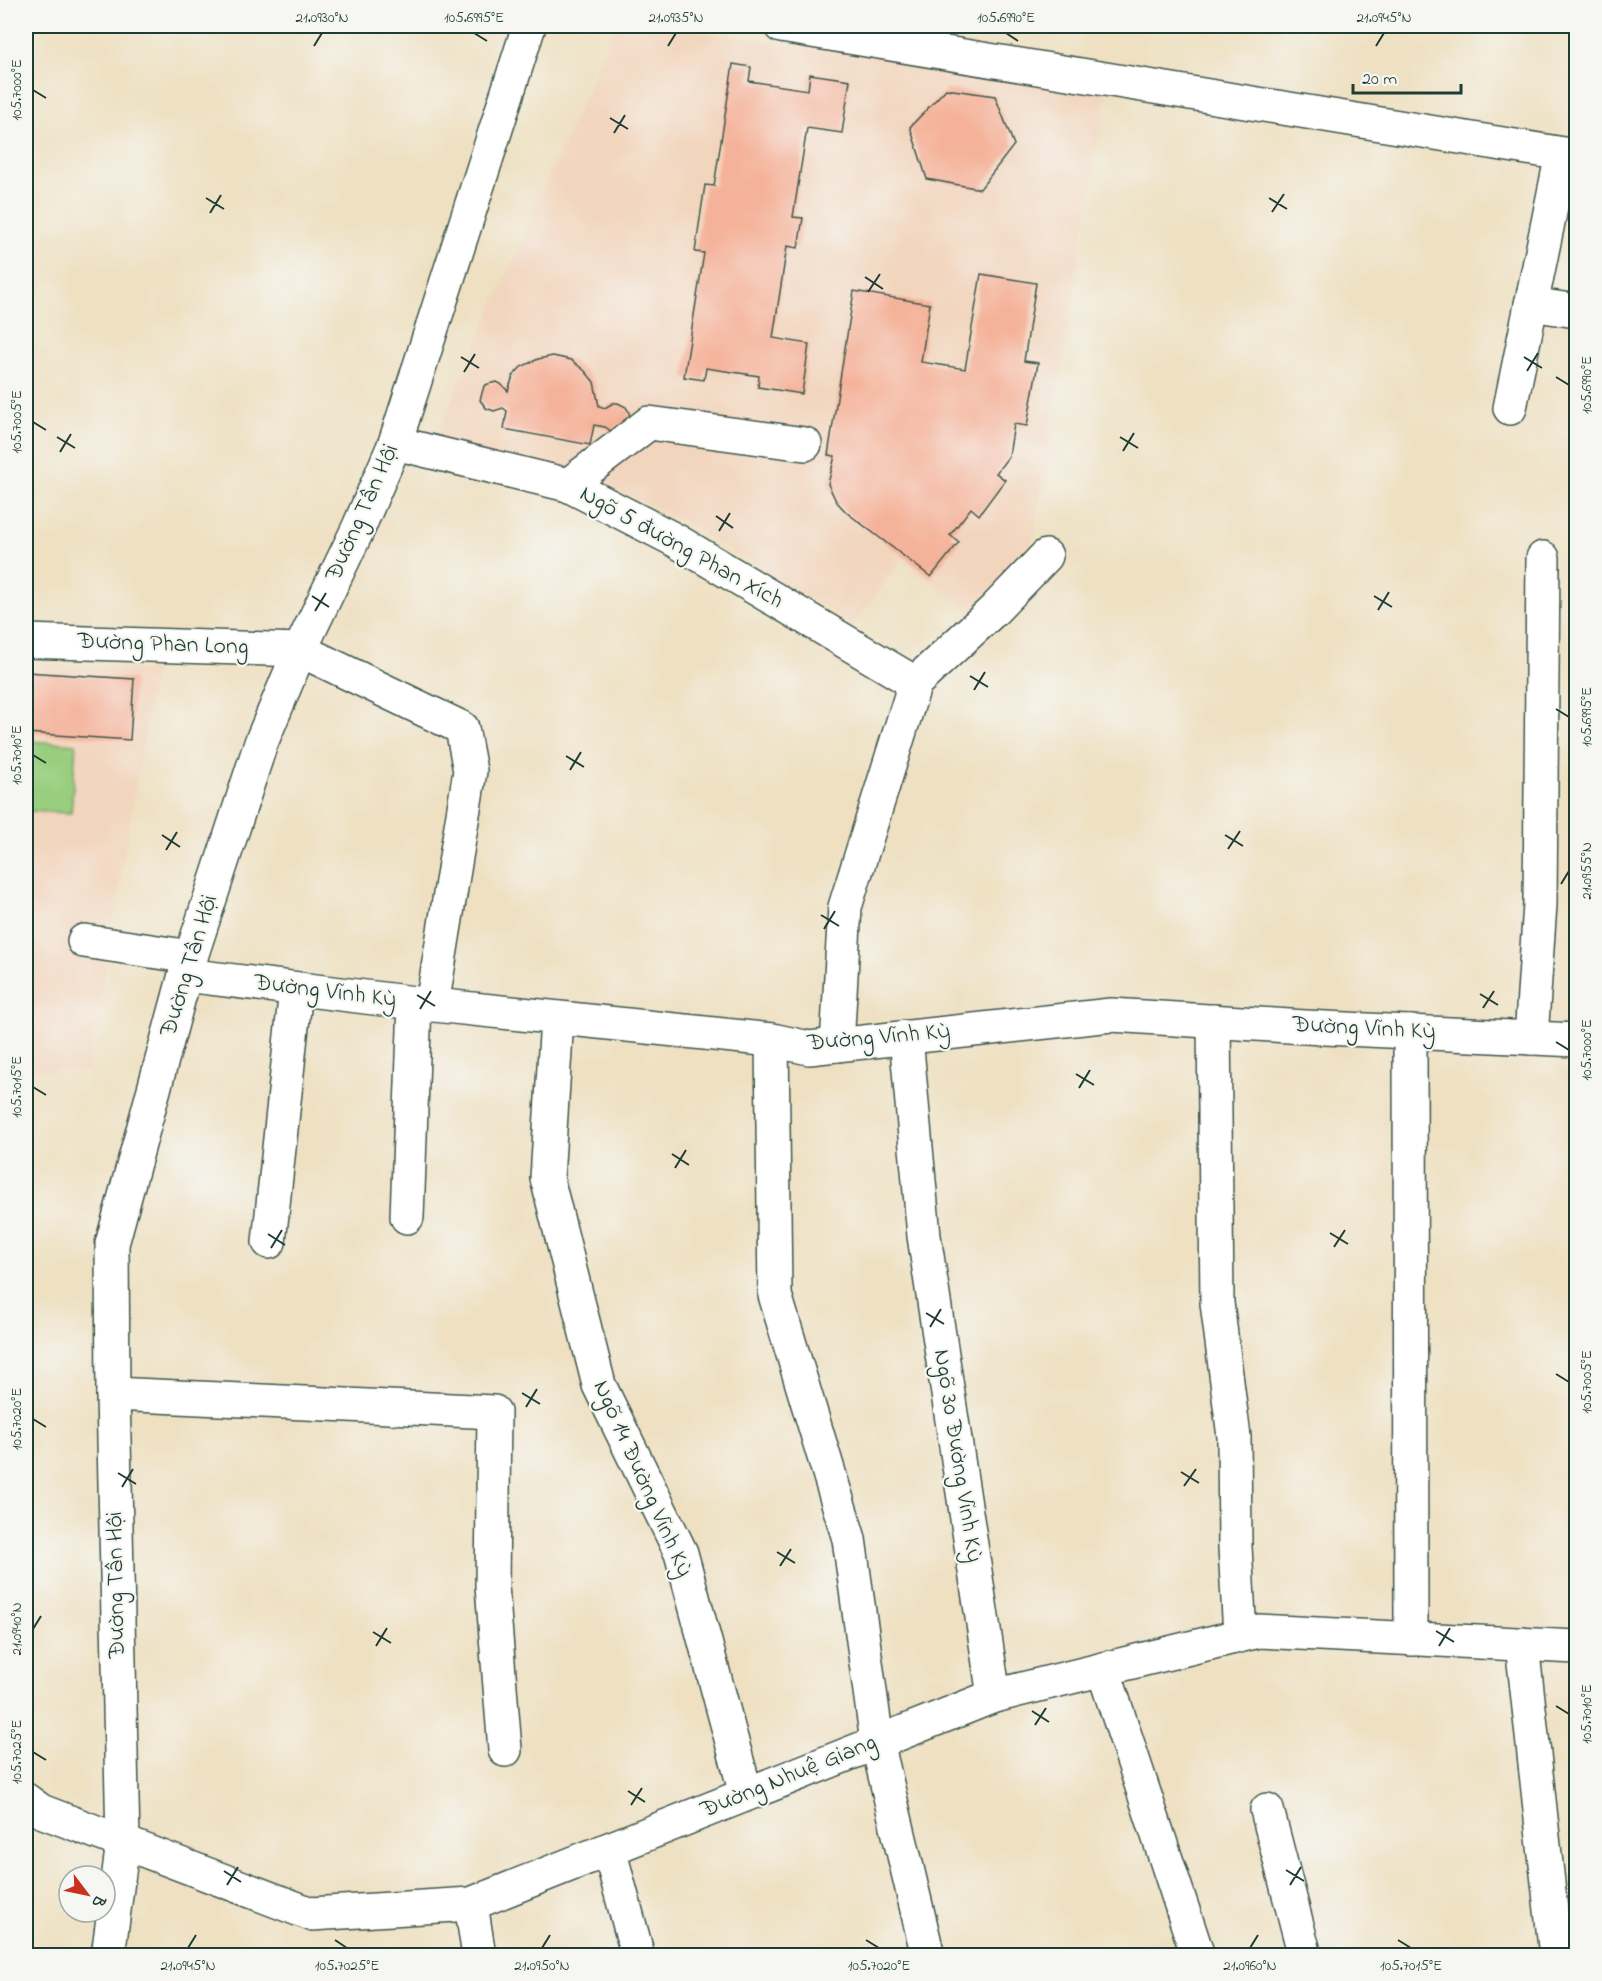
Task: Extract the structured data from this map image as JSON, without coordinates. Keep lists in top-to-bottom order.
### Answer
{
  "streets": {
    "street": [
      "Đường Tân Hội",
      "Ngõ 5 đường Phan Xích",
      "Đường Phan Long",
      "Đường Vĩnh Kỳ",
      "Ngõ 30 Đường Vĩnh Kỳ",
      "Ngõ 14 Đường Vĩnh Kỳ",
      "Đường Nhuệ Giang"
    ]
  },
  "crossings": [
    ["Đường Tân Hội", "Ngõ 5 đường Phan Xích"],
    ["Đường Tân Hội", "Đường Phan Long"],
    ["Đường Tân Hội", "Đường Vĩnh Kỳ"],
    ["Đường Tân Hội", "Đường Nhuệ Giang"],
    ["Đường Vĩnh Kỳ", "Ngõ 30 Đường Vĩnh Kỳ"],
    ["Đường Vĩnh Kỳ", "Ngõ 14 Đường Vĩnh Kỳ"],
    ["Ngõ 30 Đường Vĩnh Kỳ", "Đường Nhuệ Giang"],
    ["Ngõ 14 Đường Vĩnh Kỳ", "Đường Nhuệ Giang"]
  ],
  "scale_bar": "20 m",
  "north": "bottom right",
  "coordinates": [
    "21.0930°N",
    "105.6995°E",
    "21.0935°N",
    "105.6990°E",
    "21.0945°N",
    "105.7000°E",
    "105.7005°E",
    "105.7010°E",
    "21.0955°N",
    "105.7015°E",
    "105.7020°E",
    "21.0940°N",
    "105.7025°E",
    "21.0950°N",
    "21.0960°N"
  ]
}
